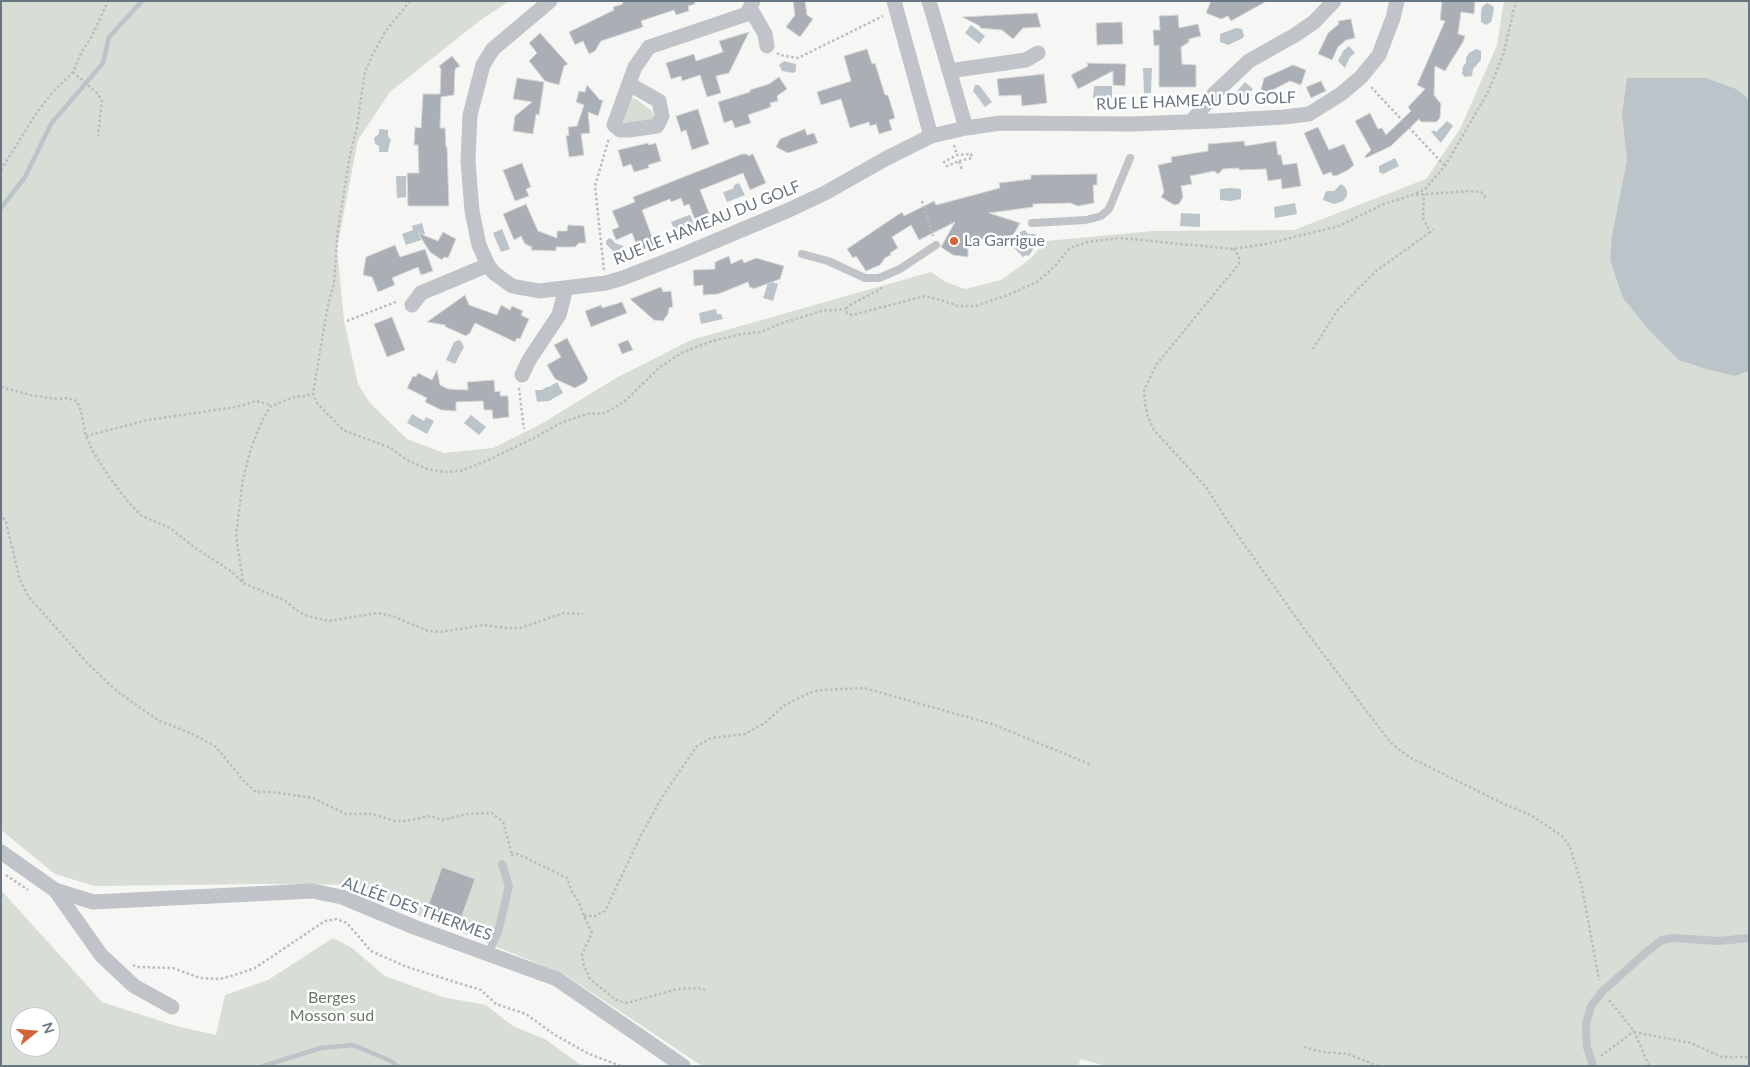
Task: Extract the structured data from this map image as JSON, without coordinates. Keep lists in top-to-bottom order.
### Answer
{
  "streets": {
    "street": ["RUE LE HAMEAU DU GOLF", "ALLÉE DES THERMES"]
  },
  "parks": ["Berges Mosson sud"],
  "places": ["La Garrigue"],
  "north": "right"
}
